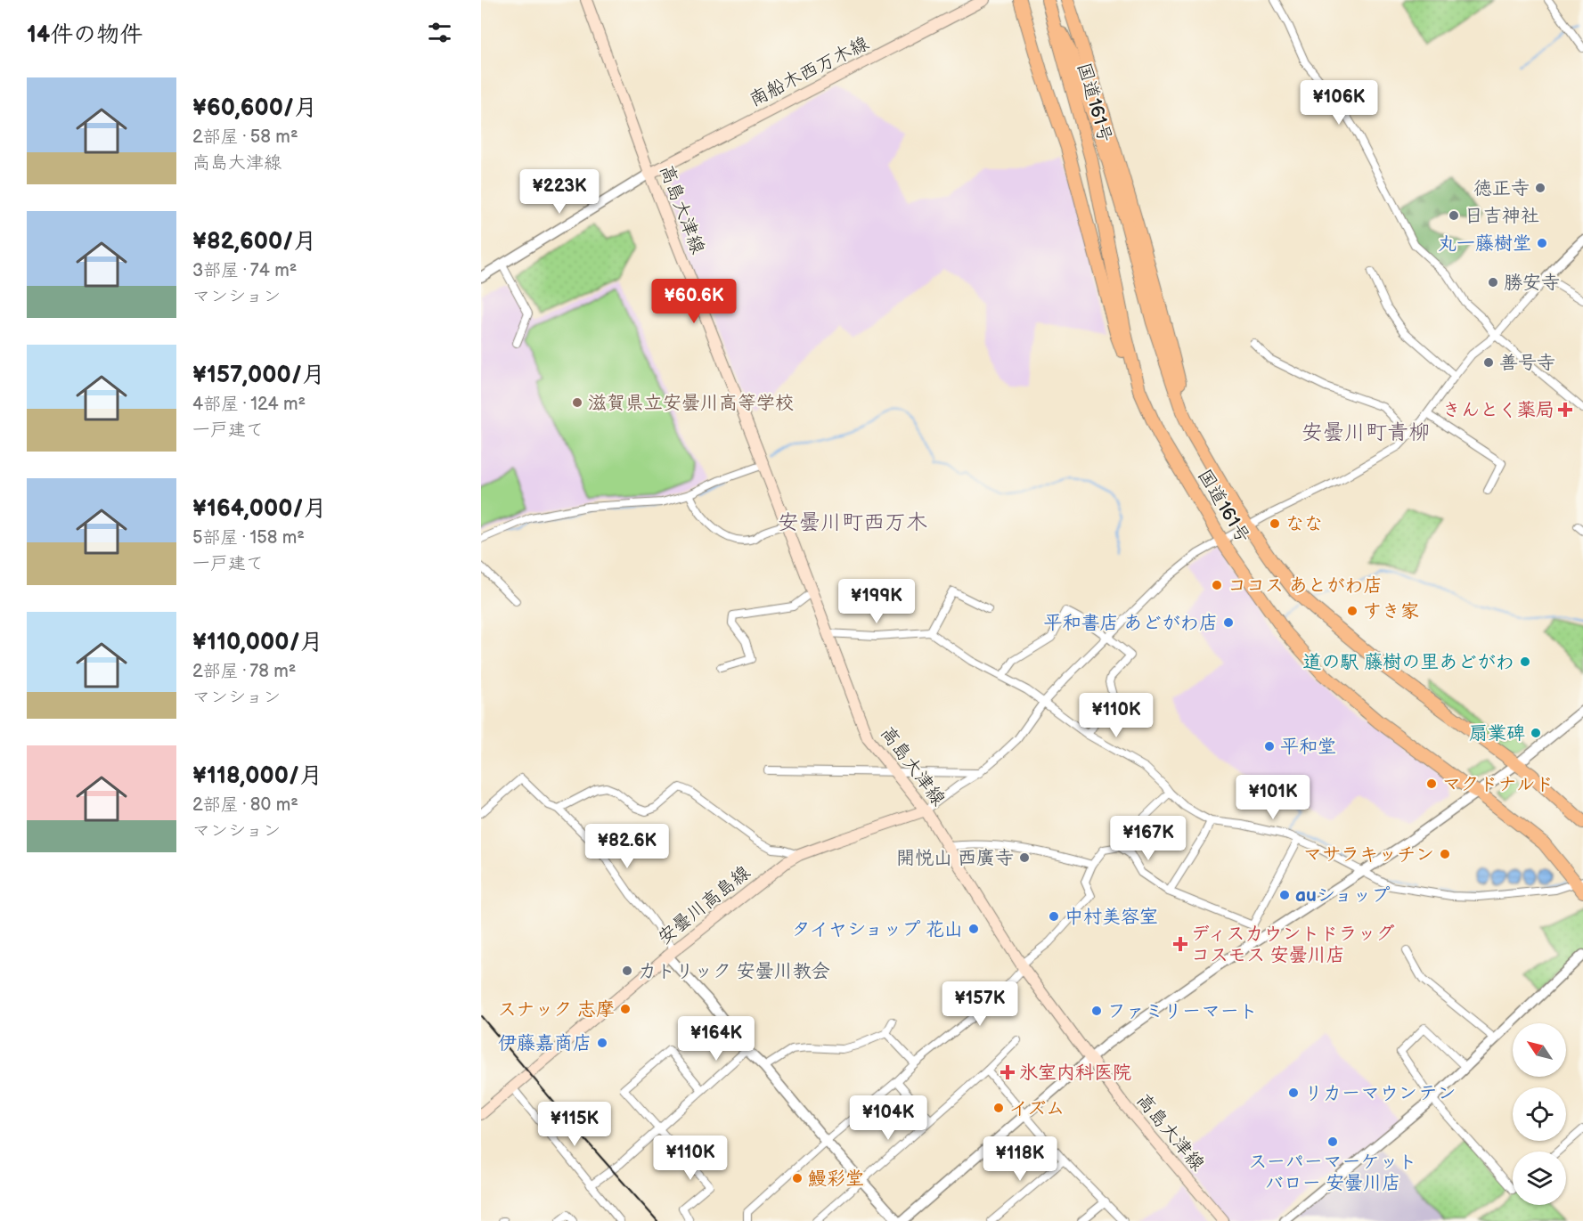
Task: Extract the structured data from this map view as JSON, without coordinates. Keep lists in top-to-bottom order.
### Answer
{
  "streets": {
    "highway": ["国道161号"],
    "main road": ["南船木西万木線", "高島大津線", "安曇川高島線"]
  },
  "crossings": [
    ["南船木西万木線", "高島大津線"],
    ["高島大津線", "安曇川高島線"]
  ],
  "districts": ["安曇川町青柳", "安曇川町西万木"],
  "places": {
    "other": [
      "徳正寺",
      "日吉神社",
      "丸一藤樹堂",
      "勝安寺",
      "善号寺",
      "滋賀県立安曇川高等学校",
      "なな",
      "ココス あとがわ店",
      "すき家",
      "平和書店 あどがわ店",
      "道の駅 藤樹の里あどがわ",
      "扇業碑",
      "平和堂",
      "マクドナルド",
      "マサラキッチン",
      "開悦山 西廣寺",
      "auショップ",
      "中村美容室",
      "タイヤショップ 花山",
      "カトリック 安曇川教会",
      "スナック 志摩",
      "ファミリーマート",
      "伊藤嘉商店",
      "リカーマウンテン",
      "イズム",
      "スーパーマーケット バロー 安曇川店",
      "鰻彩堂"
    ],
    "health": ["きんとく薬局", "ディスカウントドラッグ コスモス 安曇川店", "氷室内科医院"]
  },
  "north": "top left",
  "page": {
    "heading": "14件の物件",
    "list": [
      {
        "name": "¥60,600/月",
        "note": "2部屋 · 58 m² · 高島大津線"
      },
      {
        "name": "¥82,600/月",
        "note": "3部屋 · 74 m² · マンション"
      },
      {
        "name": "¥157,000/月",
        "note": "4部屋 · 124 m² · 一戸建て"
      },
      {
        "name": "¥164,000/月",
        "note": "5部屋 · 158 m² · 一戸建て"
      },
      {
        "name": "¥110,000/月",
        "note": "2部屋 · 78 m² · マンション"
      },
      {
        "name": "¥118,000/月",
        "note": "2部屋 · 80 m² · マンション"
      }
    ],
    "price": [
      "¥106K",
      "¥223K",
      "¥60.6K",
      "¥199K",
      "¥110K",
      "¥101K",
      "¥167K",
      "¥82.6K",
      "¥157K",
      "¥164K",
      "¥104K",
      "¥115K",
      "¥110K",
      "¥118K"
    ]
  }
}
